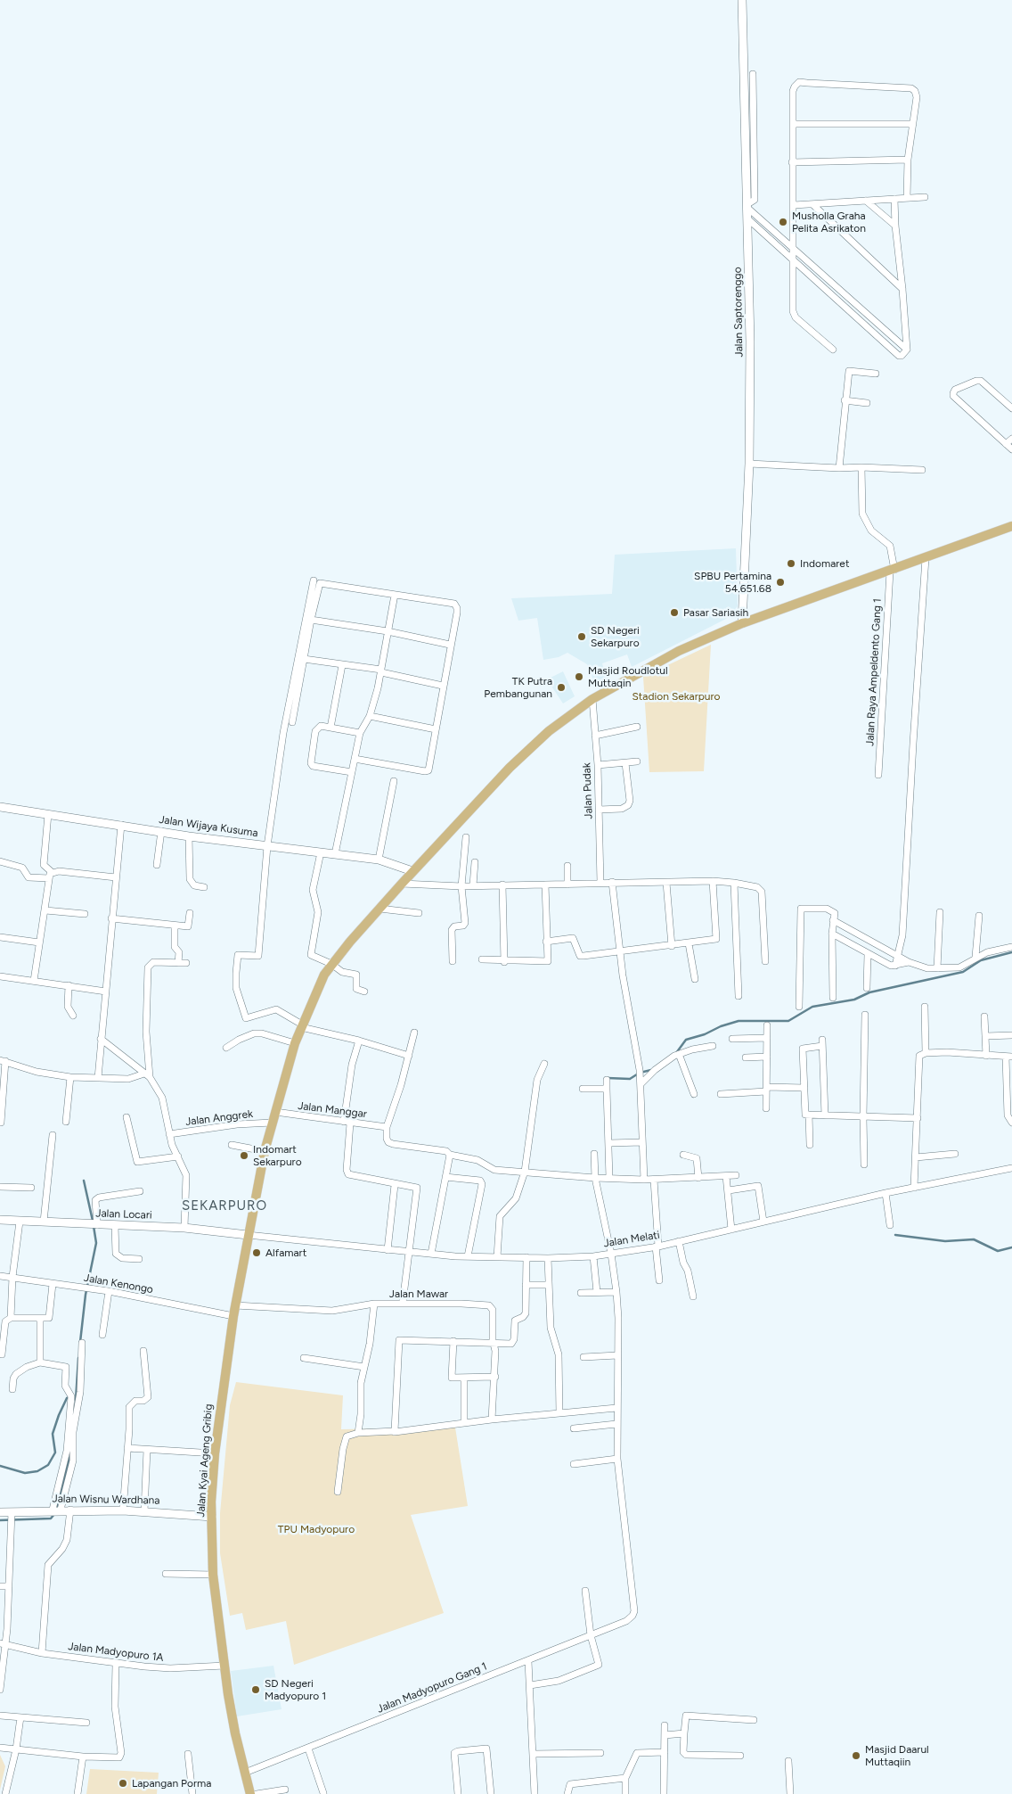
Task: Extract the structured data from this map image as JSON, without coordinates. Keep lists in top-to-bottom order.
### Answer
{
  "streets": {
    "main road": ["Jalan Kyai Ageng Gribig"],
    "street": [
      "Jalan Saptorenggo",
      "Jalan Raya Ampeldento Gang 1",
      "Jalan Pudak",
      "Jalan Wijaya Kusuma",
      "Jalan Manggar",
      "Jalan Anggrek",
      "Jalan Locari",
      "Jalan Melati",
      "Jalan Kenongo",
      "Jalan Mawar",
      "Jalan Wisnu Wardhana",
      "Jalan Madyopuro 1A",
      "Jalan Madyopuro Gang 1"
    ]
  },
  "crossings": [
    ["Jalan Saptorenggo", "Jalan Kyai Ageng Gribig"],
    ["Jalan Raya Ampeldento Gang 1", "Jalan Kyai Ageng Gribig"],
    ["Jalan Pudak", "Jalan Kyai Ageng Gribig"],
    ["Jalan Wijaya Kusuma", "Jalan Kyai Ageng Gribig"],
    ["Jalan Manggar", "Jalan Kyai Ageng Gribig"],
    ["Jalan Anggrek", "Jalan Kyai Ageng Gribig"],
    ["Jalan Locari", "Jalan Melati"],
    ["Jalan Locari", "Jalan Kyai Ageng Gribig"],
    ["Jalan Melati", "Jalan Kyai Ageng Gribig"],
    ["Jalan Kenongo", "Jalan Kyai Ageng Gribig"],
    ["Jalan Mawar", "Jalan Kyai Ageng Gribig"],
    ["Jalan Kyai Ageng Gribig", "Jalan Wisnu Wardhana"],
    ["Jalan Kyai Ageng Gribig", "Jalan Madyopuro 1A"],
    ["Jalan Kyai Ageng Gribig", "Jalan Madyopuro Gang 1"]
  ],
  "districts": ["SEKARPURO"],
  "parks": ["Stadion Sekarpuro", "TPU Madyopuro"],
  "places": [
    "Musholla Graha Pelita Asrikaton",
    "Indomaret",
    "SPBU Pertamina 54.651.68",
    "Pasar Sariasih",
    "SD Negeri Sekarpuro",
    "Masjid Roudlotul Muttaqin",
    "TK Putra Pembangunan",
    "Indomart Sekarpuro",
    "Alfamart",
    "SD Negeri Madyopuro 1",
    "Masjid Daarul Muttaqiin",
    "Lapangan Porma"
  ]
}
